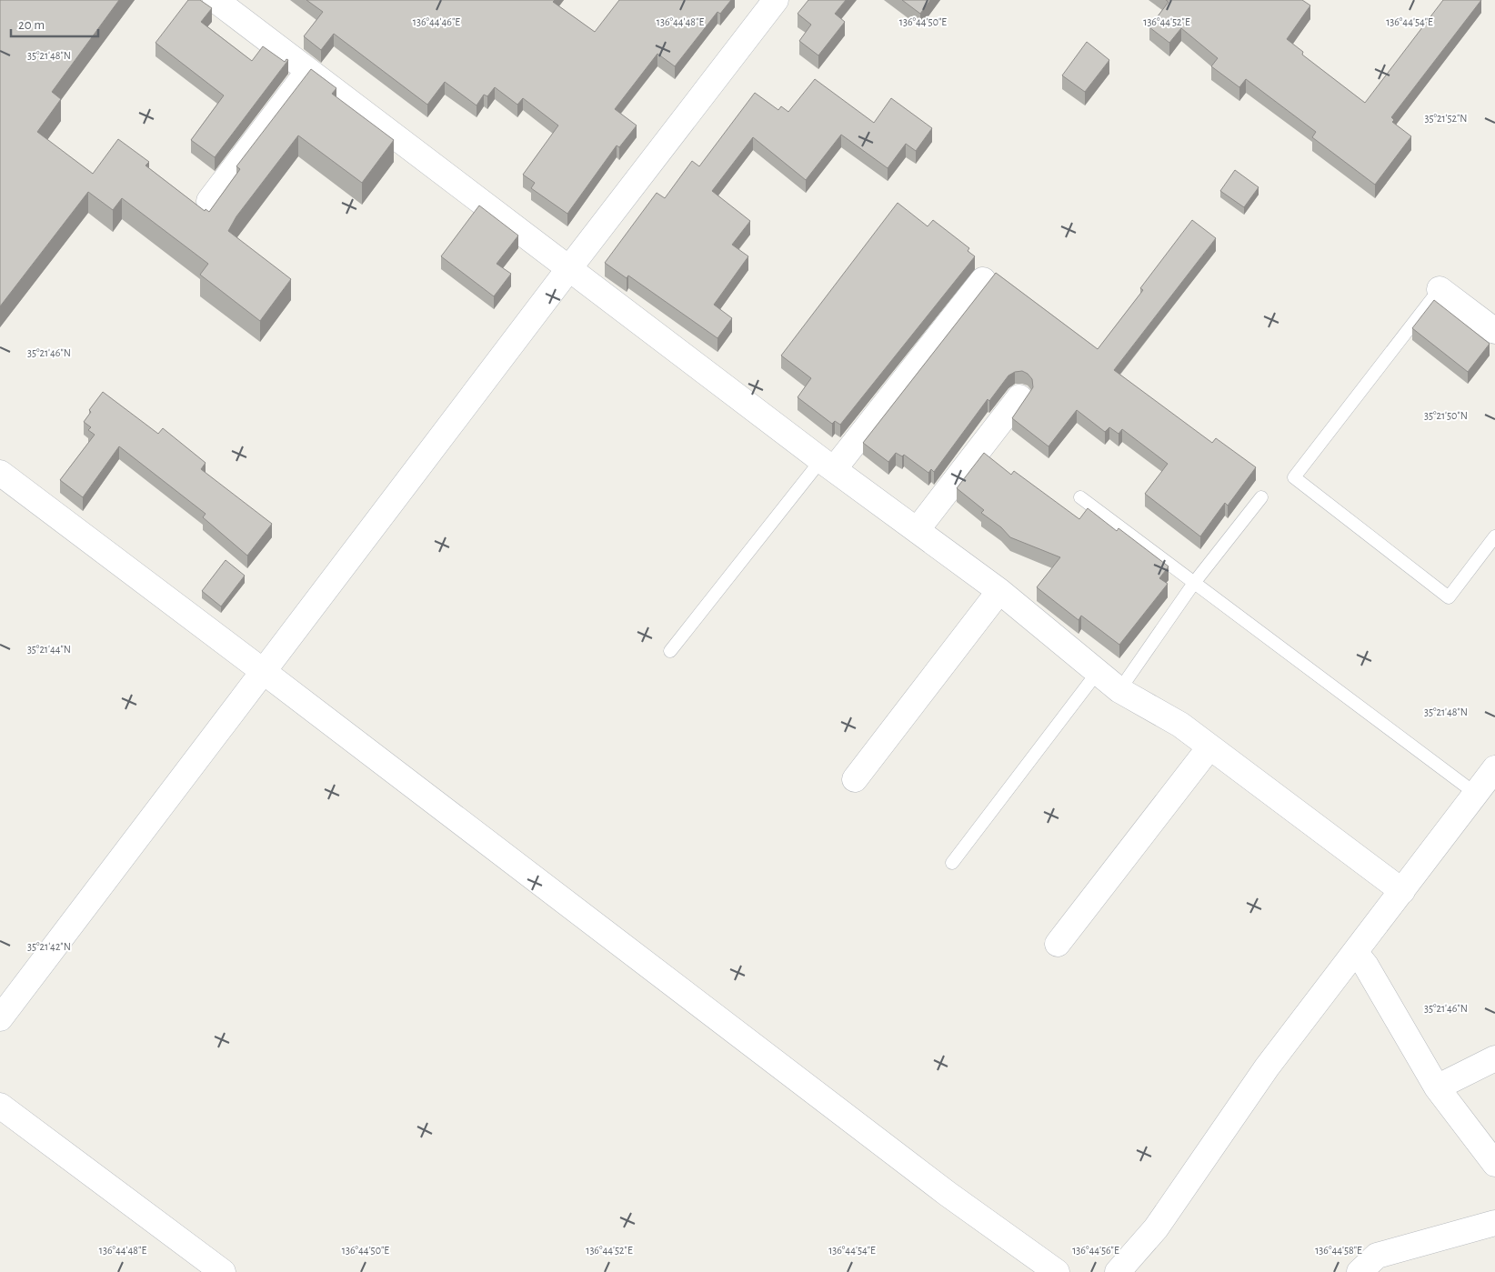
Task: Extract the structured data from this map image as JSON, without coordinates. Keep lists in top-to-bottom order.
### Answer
{
  "scale_bar": "20 m",
  "coordinates": [
    "136°44'46\"E",
    "136°44'48\"E",
    "136°44'50\"E",
    "136°44'52\"E",
    "136°44'54\"E",
    "35°21'48\"N",
    "35°21'52\"N",
    "35°21'46\"N",
    "35°21'50\"N",
    "35°21'44\"N",
    "35°21'42\"N",
    "136°44'56\"E",
    "136°44'58\"E"
  ]
}
